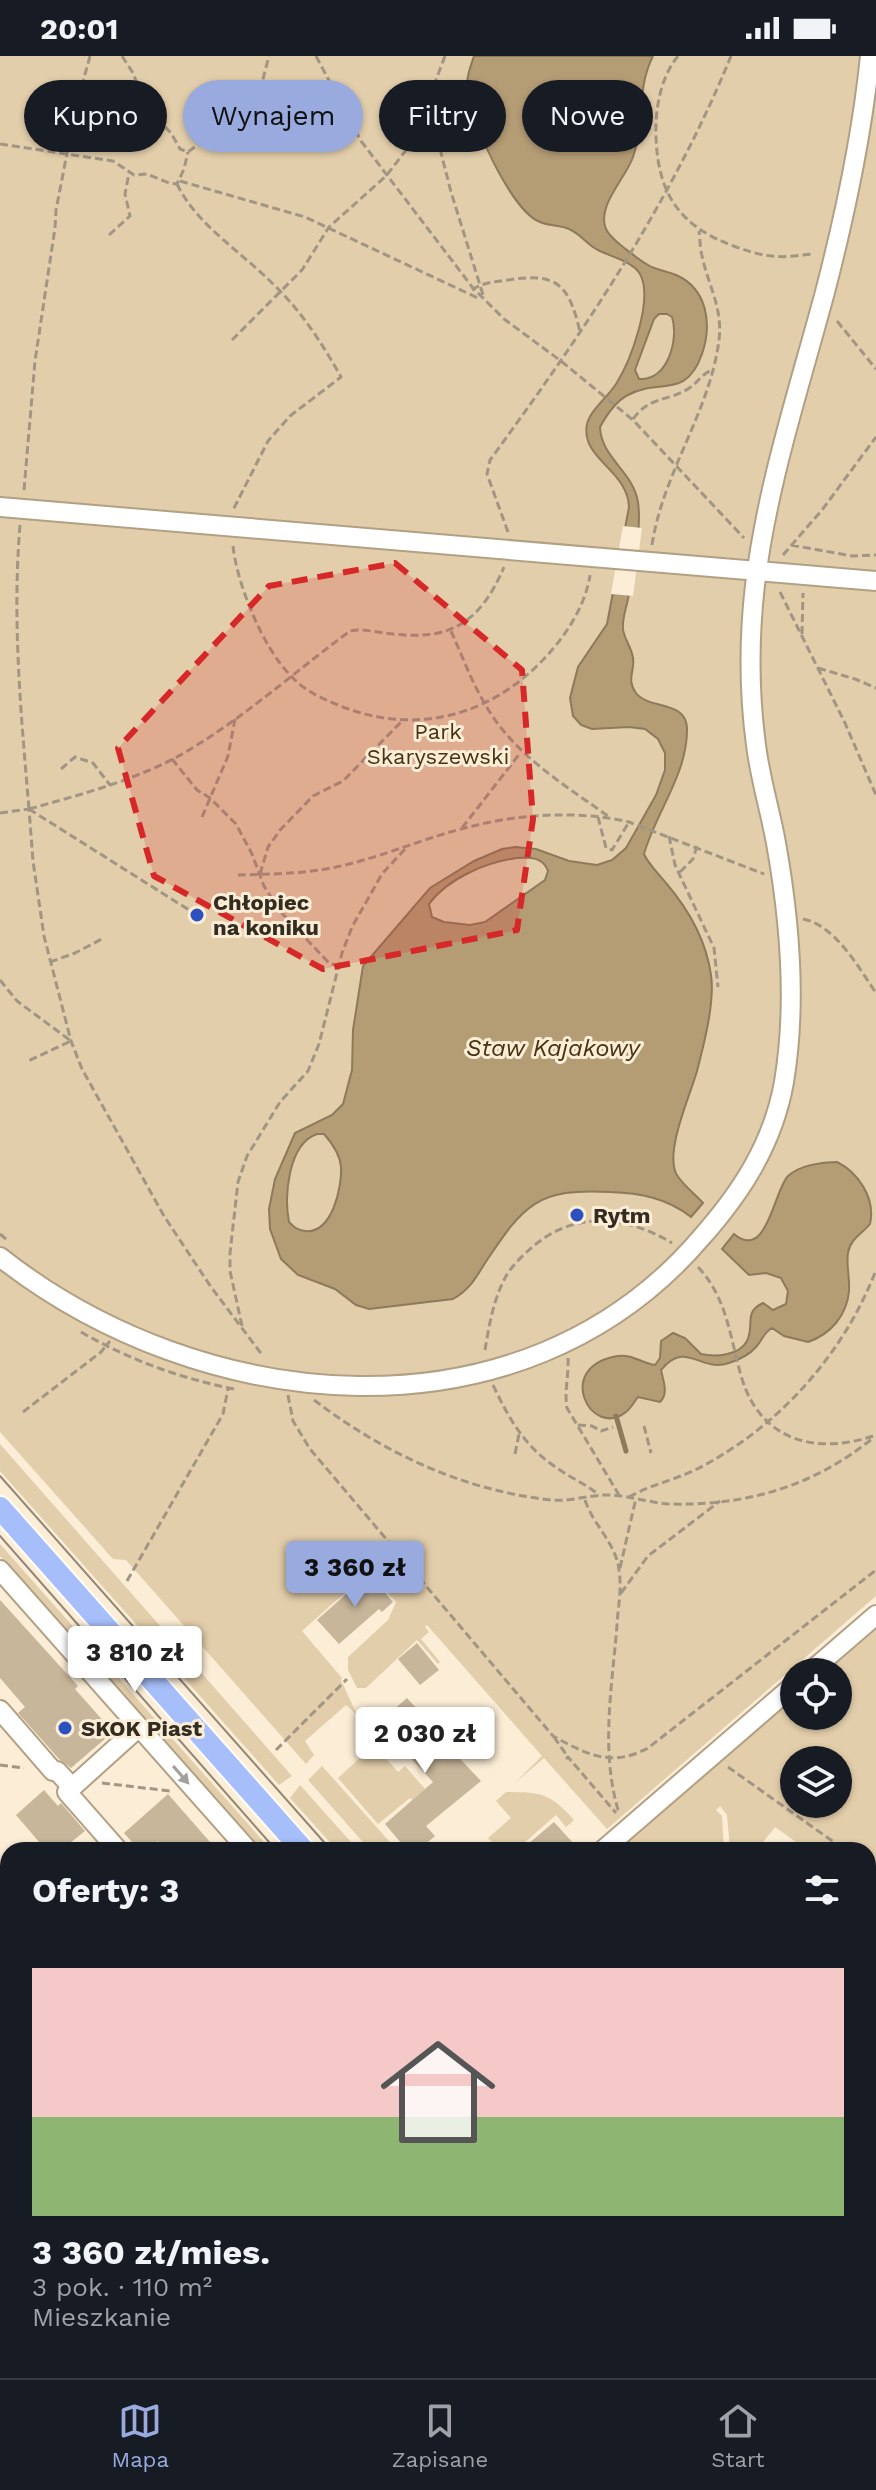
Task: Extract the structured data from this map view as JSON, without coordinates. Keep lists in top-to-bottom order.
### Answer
{
  "water": ["Staw Kajakowy"],
  "parks": ["Park Skaryszewski"],
  "places": ["Chłopiec na koniku", "Rytm", "SKOK Piast"],
  "page": {
    "status": "20:01",
    "chip": [
      "Kupno",
      "Wynajem",
      "Filtry",
      "Nowe"
    ],
    "price": ["3 360 zł", "3 810 zł", "2 030 zł"],
    "heading": "Oferty: 3",
    "list": [
      {
        "name": "3 360 zł/mies.",
        "note": "3 pok. · 110 m² · Mieszkanie"
      }
    ],
    "tabs": ["Mapa", "Zapisane", "Start"]
  }
}
